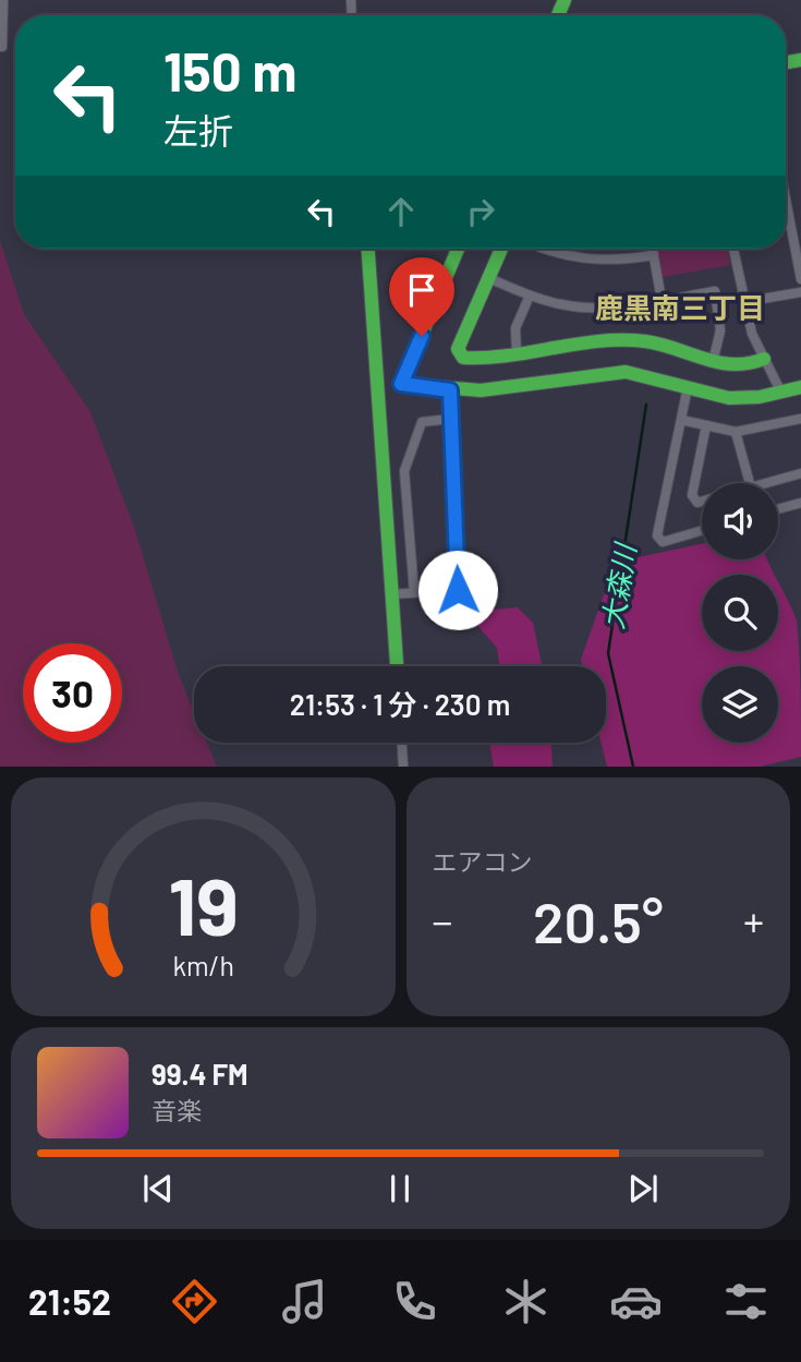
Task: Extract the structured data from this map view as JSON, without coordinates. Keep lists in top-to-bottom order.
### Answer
{
  "districts": ["鹿黒南三丁目"],
  "water": ["大森川"],
  "page": {
    "turn": ["150 m", "左折"],
    "limit": "30",
    "trip": "21:53 · 1 分 · 230 m",
    "tile": "エアコン",
    "heat": ["−", "20.5°", "+"],
    "song": ["99.4 FM", "音楽"],
    "tabs": "21:52",
    "gauge": ["19", "km/h"]
  }
}
